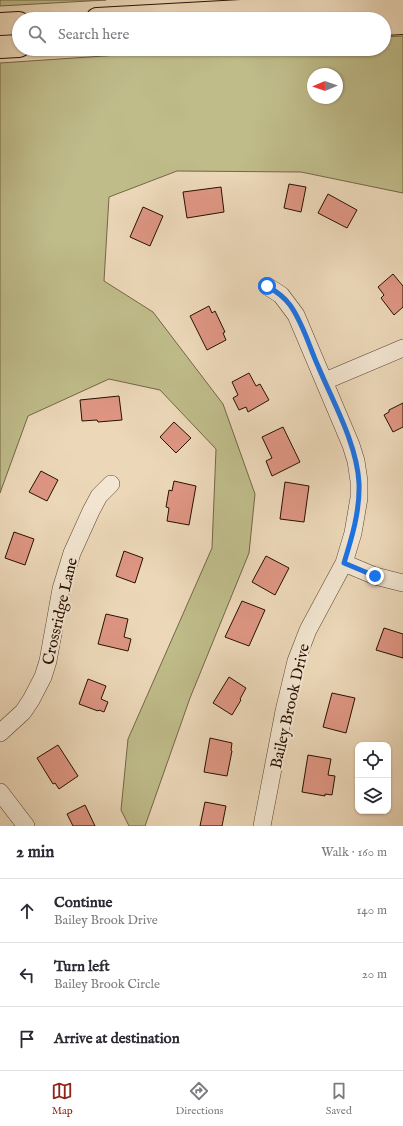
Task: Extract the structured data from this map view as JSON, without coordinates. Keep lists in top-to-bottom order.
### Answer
{
  "streets": {
    "street": ["Crossridge Lane", "Bailey Brook Drive"]
  },
  "north": "left",
  "page": {
    "search": "Search here",
    "heading": ["2 min", "Walk · 160 m"],
    "list": [
      ["Continue", "Bailey Brook Drive", "140 m"],
      ["Turn left", "Bailey Brook Circle", "20 m"],
      "Arrive at destination"
    ],
    "nav": ["Map", "Directions", "Saved"]
  }
}
